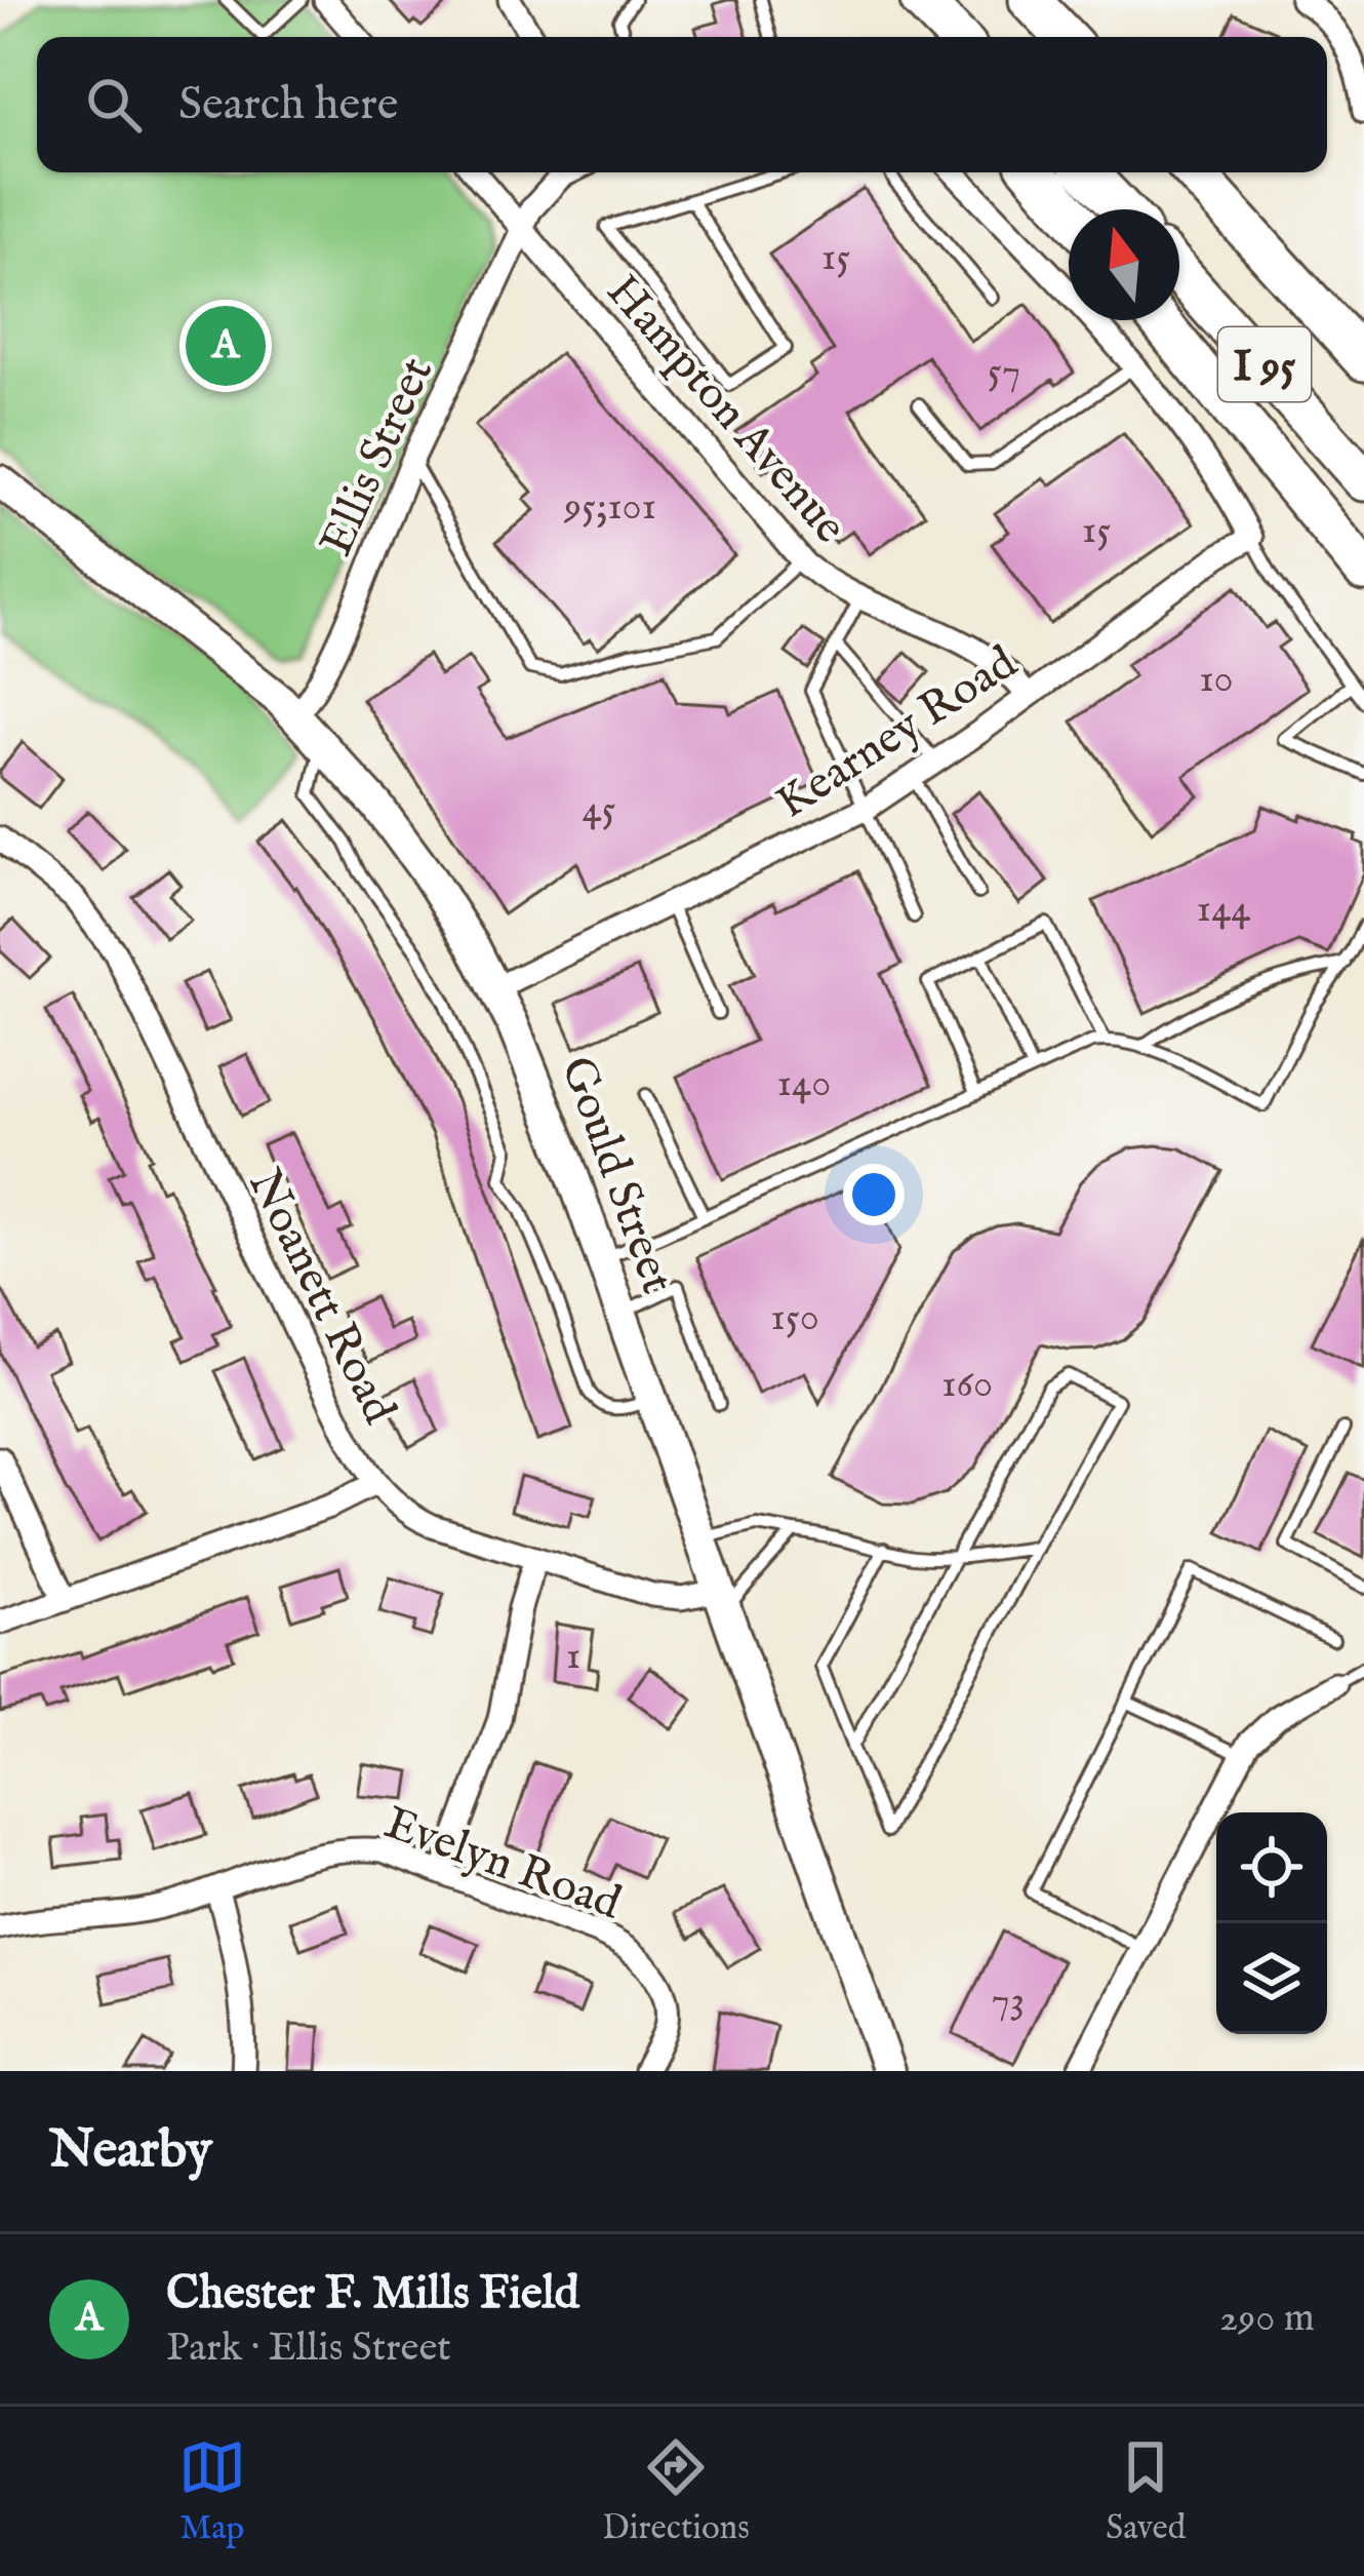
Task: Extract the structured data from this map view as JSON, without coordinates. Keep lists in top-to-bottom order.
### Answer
{
  "streets": {
    "highway": ["I 95"],
    "main road": ["Gould Street"],
    "street": [
      "Hampton Avenue",
      "Ellis Street",
      "Kearney Road",
      "Noanett Road",
      "Evelyn Road"
    ]
  },
  "crossings": [
    ["Hampton Avenue", "Ellis Street"],
    ["Hampton Avenue", "Kearney Road"],
    ["Ellis Street", "Gould Street"],
    ["Kearney Road", "Gould Street"],
    ["Gould Street", "Noanett Road"]
  ],
  "house_numbers": [
    "15",
    "57",
    "95;101",
    "15",
    "10",
    "45",
    "144",
    "140",
    "150",
    "160",
    "1",
    "73"
  ],
  "north": "top",
  "page": {
    "search": "Search here",
    "pins": "A",
    "heading": "Nearby",
    "list": [
      {
        "mark": "A",
        "name": "Chester F. Mills Field",
        "note": "Park · Ellis Street",
        "value": "290 m"
      }
    ],
    "nav": ["Map", "Directions", "Saved"]
  }
}
